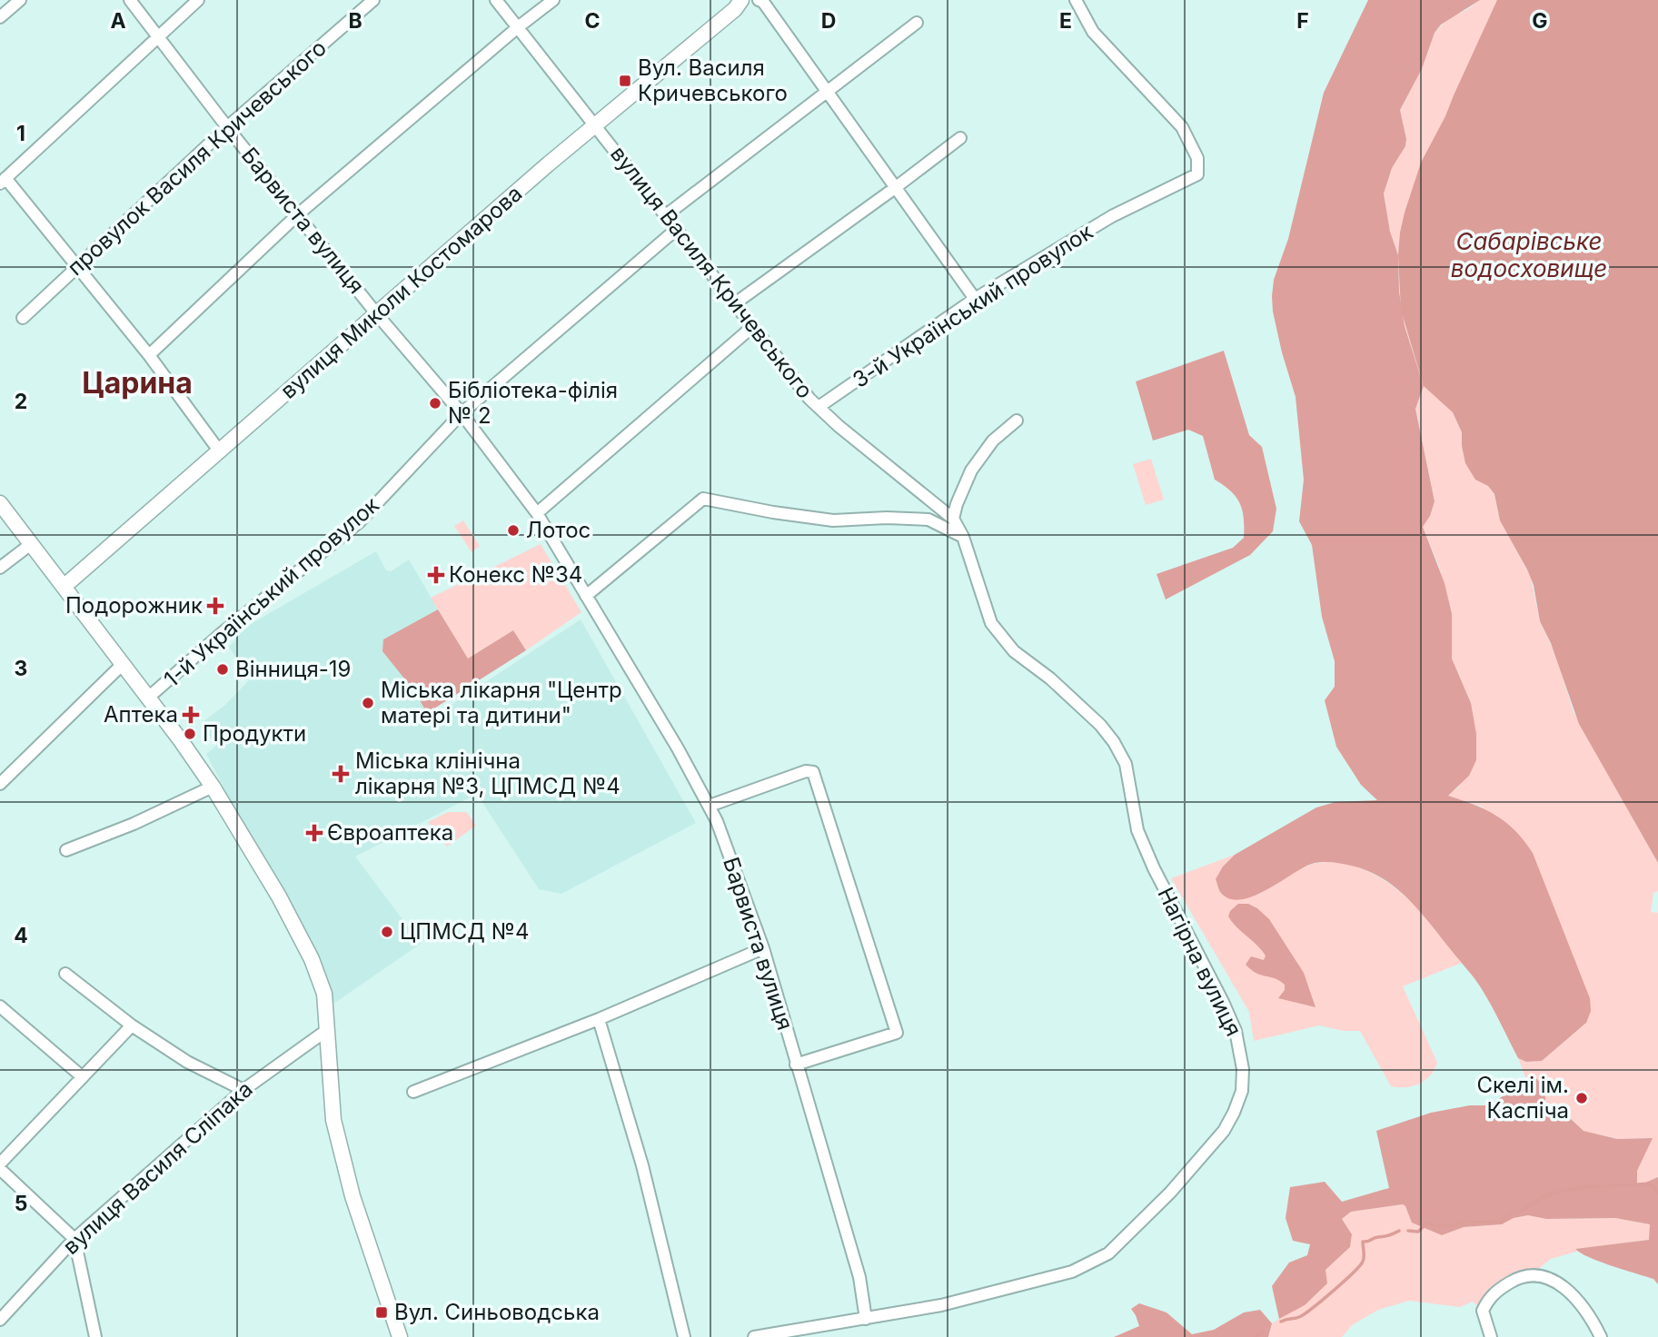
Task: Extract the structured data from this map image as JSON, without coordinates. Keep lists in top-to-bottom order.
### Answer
{
  "streets": {
    "street": [
      "провулок Василя Кричевського",
      "Барвиста вулиця",
      "вулиця Василя Кричевського",
      "вулиця Миколи Костомарова",
      "3-й Український провулок",
      "1-й Український провулок",
      "Нагірна вулиця",
      "вулиця Василя Сліпака"
    ]
  },
  "crossings": [
    ["провулок Василя Кричевського", "Барвиста вулиця"],
    ["Барвиста вулиця", "вулиця Миколи Костомарова"],
    ["Барвиста вулиця", "1-й Український провулок"],
    ["Барвиста вулиця", "Нагірна вулиця"],
    ["вулиця Василя Кричевського", "вулиця Миколи Костомарова"],
    ["вулиця Василя Кричевського", "3-й Український провулок"],
    ["вулиця Василя Кричевського", "1-й Український провулок"],
    ["вулиця Василя Кричевського", "Нагірна вулиця"]
  ],
  "districts": ["Царина"],
  "water": ["Сабарівське водосховище"],
  "places": {
    "transit": ["Вул. Василя Кричевського", "Вул. Синьоводська"],
    "other": [
      "Бібліотека-філія № 2",
      "Лотос",
      "Вінниця-19",
      "Міська лікарня \"Центр матері та дитини\"",
      "Продукти",
      "ЦПМСД №4",
      "Скелі ім. Каспіча"
    ],
    "health": [
      "Конекс №34",
      "Подорожник",
      "Аптека",
      "Міська клінічна лікарня №3, ЦПМСД №4",
      "Євроаптека"
    ]
  },
  "grid": {
    "columns": [
      "A",
      "B",
      "C",
      "D",
      "E",
      "F",
      "G"
    ],
    "rows": [
      "1",
      "2",
      "3",
      "4",
      "5"
    ]
  }
}
